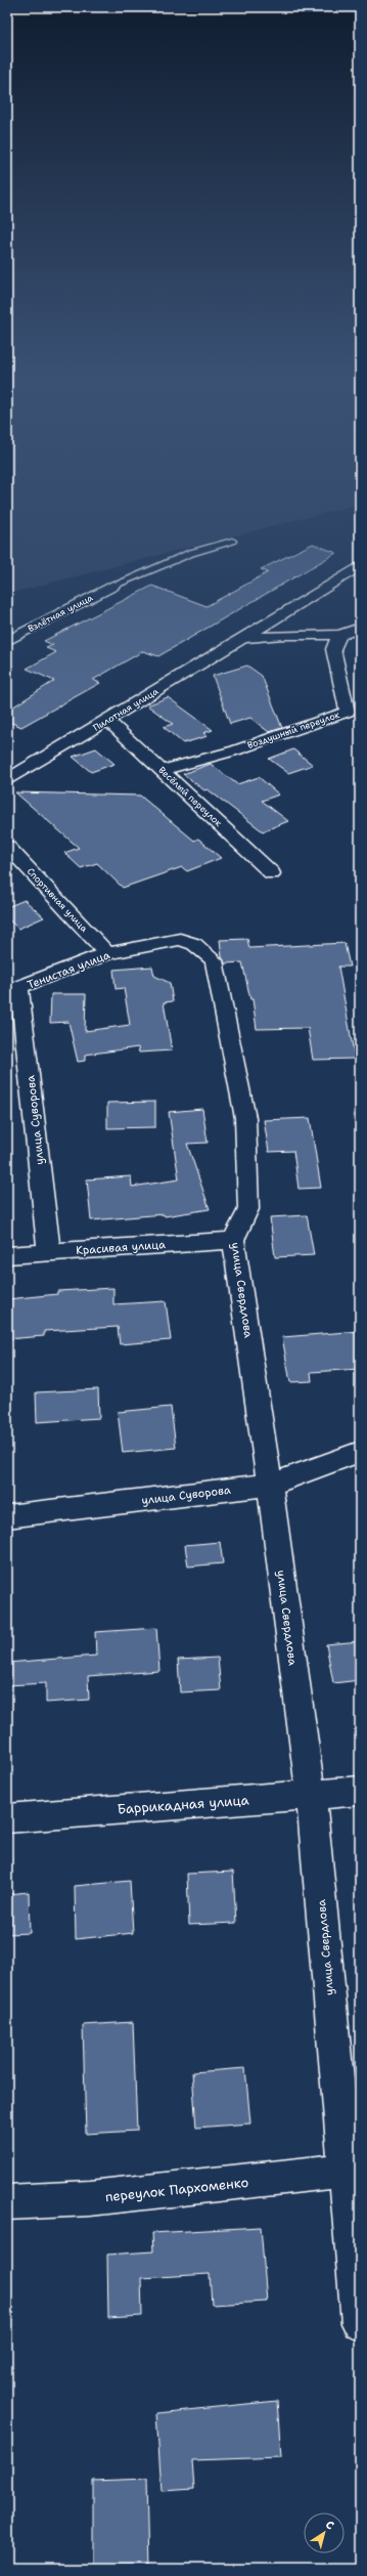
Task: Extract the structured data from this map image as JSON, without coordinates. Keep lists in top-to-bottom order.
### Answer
{
  "streets": {
    "street": [
      "Взлётная улица",
      "Пилотная улица",
      "Воздушный переулок",
      "Весёлый переулок",
      "Спортивная улица",
      "Тенистая улица",
      "улица Суворова",
      "Красивая улица",
      "улица Свердлова",
      "Баррикадная улица",
      "переулок Пархоменко"
    ]
  },
  "crossings": [
    ["Пилотная улица", "Воздушный переулок"],
    ["Пилотная улица", "Весёлый переулок"],
    ["Воздушный переулок", "Весёлый переулок"],
    ["Спортивная улица", "Тенистая улица"],
    ["Тенистая улица", "улица Суворова"],
    ["Тенистая улица", "улица Свердлова"],
    ["улица Суворова", "Красивая улица"],
    ["улица Суворова", "улица Свердлова"],
    ["Красивая улица", "улица Свердлова"],
    ["улица Свердлова", "Баррикадная улица"],
    ["улица Свердлова", "переулок Пархоменко"]
  ],
  "north": "top right"
}
